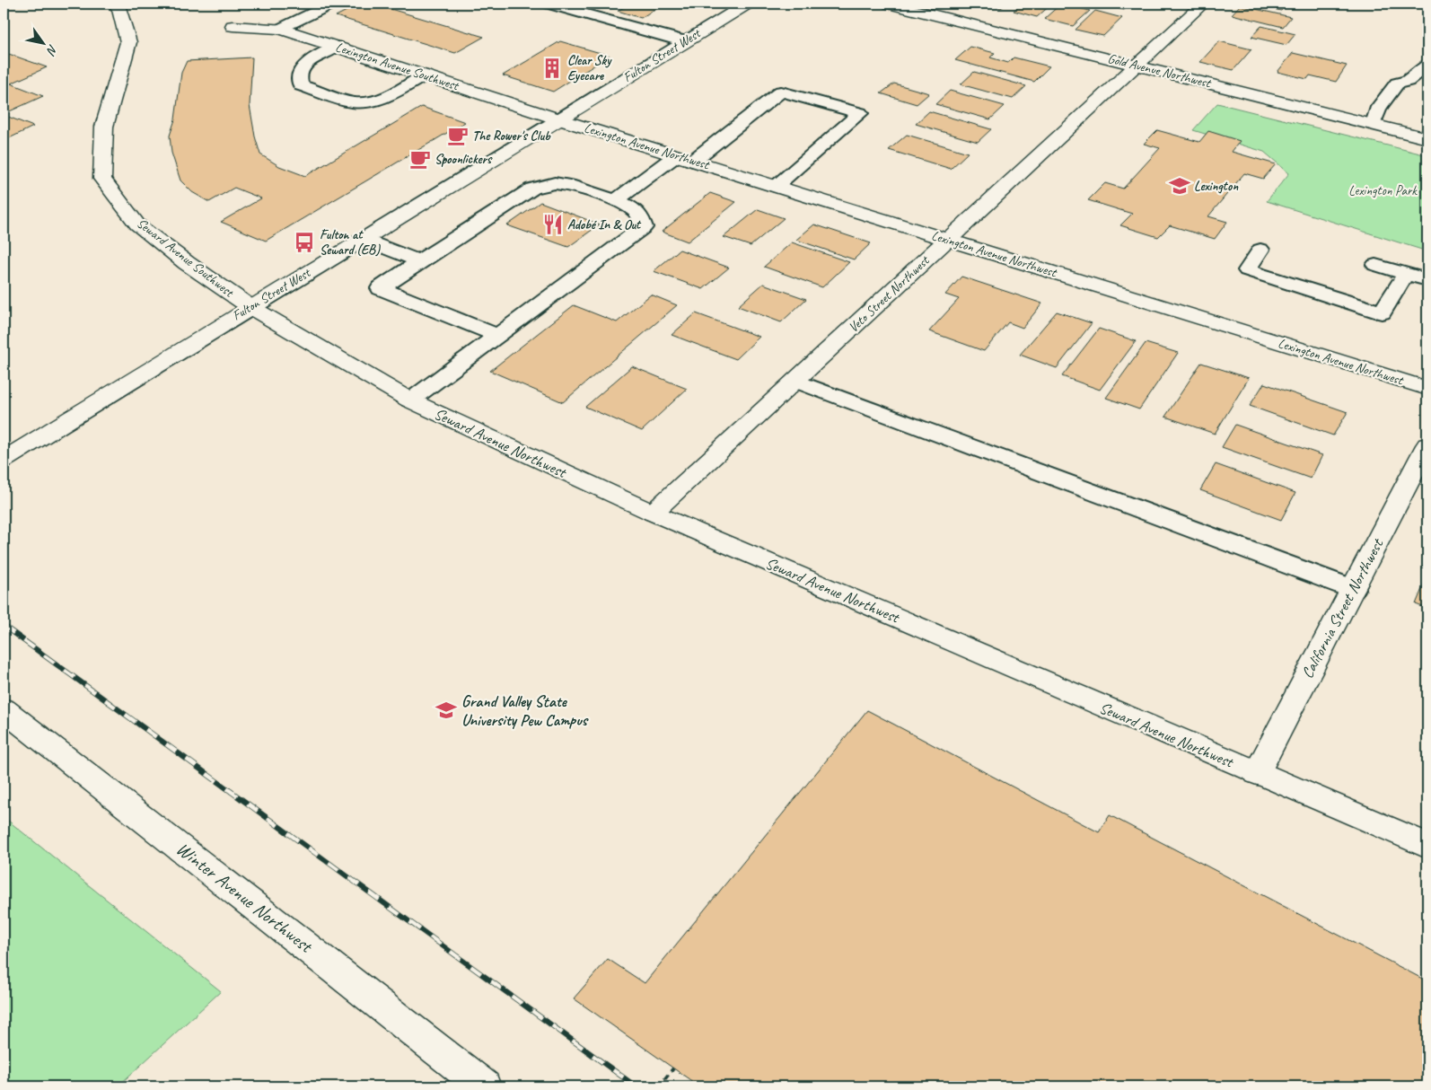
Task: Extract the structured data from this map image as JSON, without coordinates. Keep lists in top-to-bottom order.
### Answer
{
  "streets": {
    "street": [
      "Fulton Street West",
      "Lexington Avenue Southwest",
      "Gold Avenue Northwest",
      "Lexington Avenue Northwest",
      "Seward Avenue Southwest",
      "Veto Street Northwest",
      "Seward Avenue Northwest",
      "California Street Northwest",
      "Winter Avenue Northwest"
    ]
  },
  "crossings": [
    ["Fulton Street West", "Lexington Avenue Southwest"],
    ["Fulton Street West", "Lexington Avenue Northwest"],
    ["Fulton Street West", "Seward Avenue Southwest"],
    ["Fulton Street West", "Seward Avenue Northwest"],
    ["Lexington Avenue Southwest", "Lexington Avenue Northwest"],
    ["Gold Avenue Northwest", "Veto Street Northwest"],
    ["Lexington Avenue Northwest", "Veto Street Northwest"],
    ["Seward Avenue Southwest", "Seward Avenue Northwest"],
    ["Veto Street Northwest", "Seward Avenue Northwest"],
    ["Seward Avenue Northwest", "California Street Northwest"]
  ],
  "parks": ["Lexington Park"],
  "places": {
    "building": ["Clear Sky Eyecare"],
    "cafe": ["The Rower's Club", "Spoonlickers"],
    "school or university": ["Lexington", "Grand Valley State University Pew Campus"],
    "restaurant": ["Adobé In & Out"],
    "bus stop": ["Fulton at Seward (EB)"]
  },
  "north": "bottom right"
}
